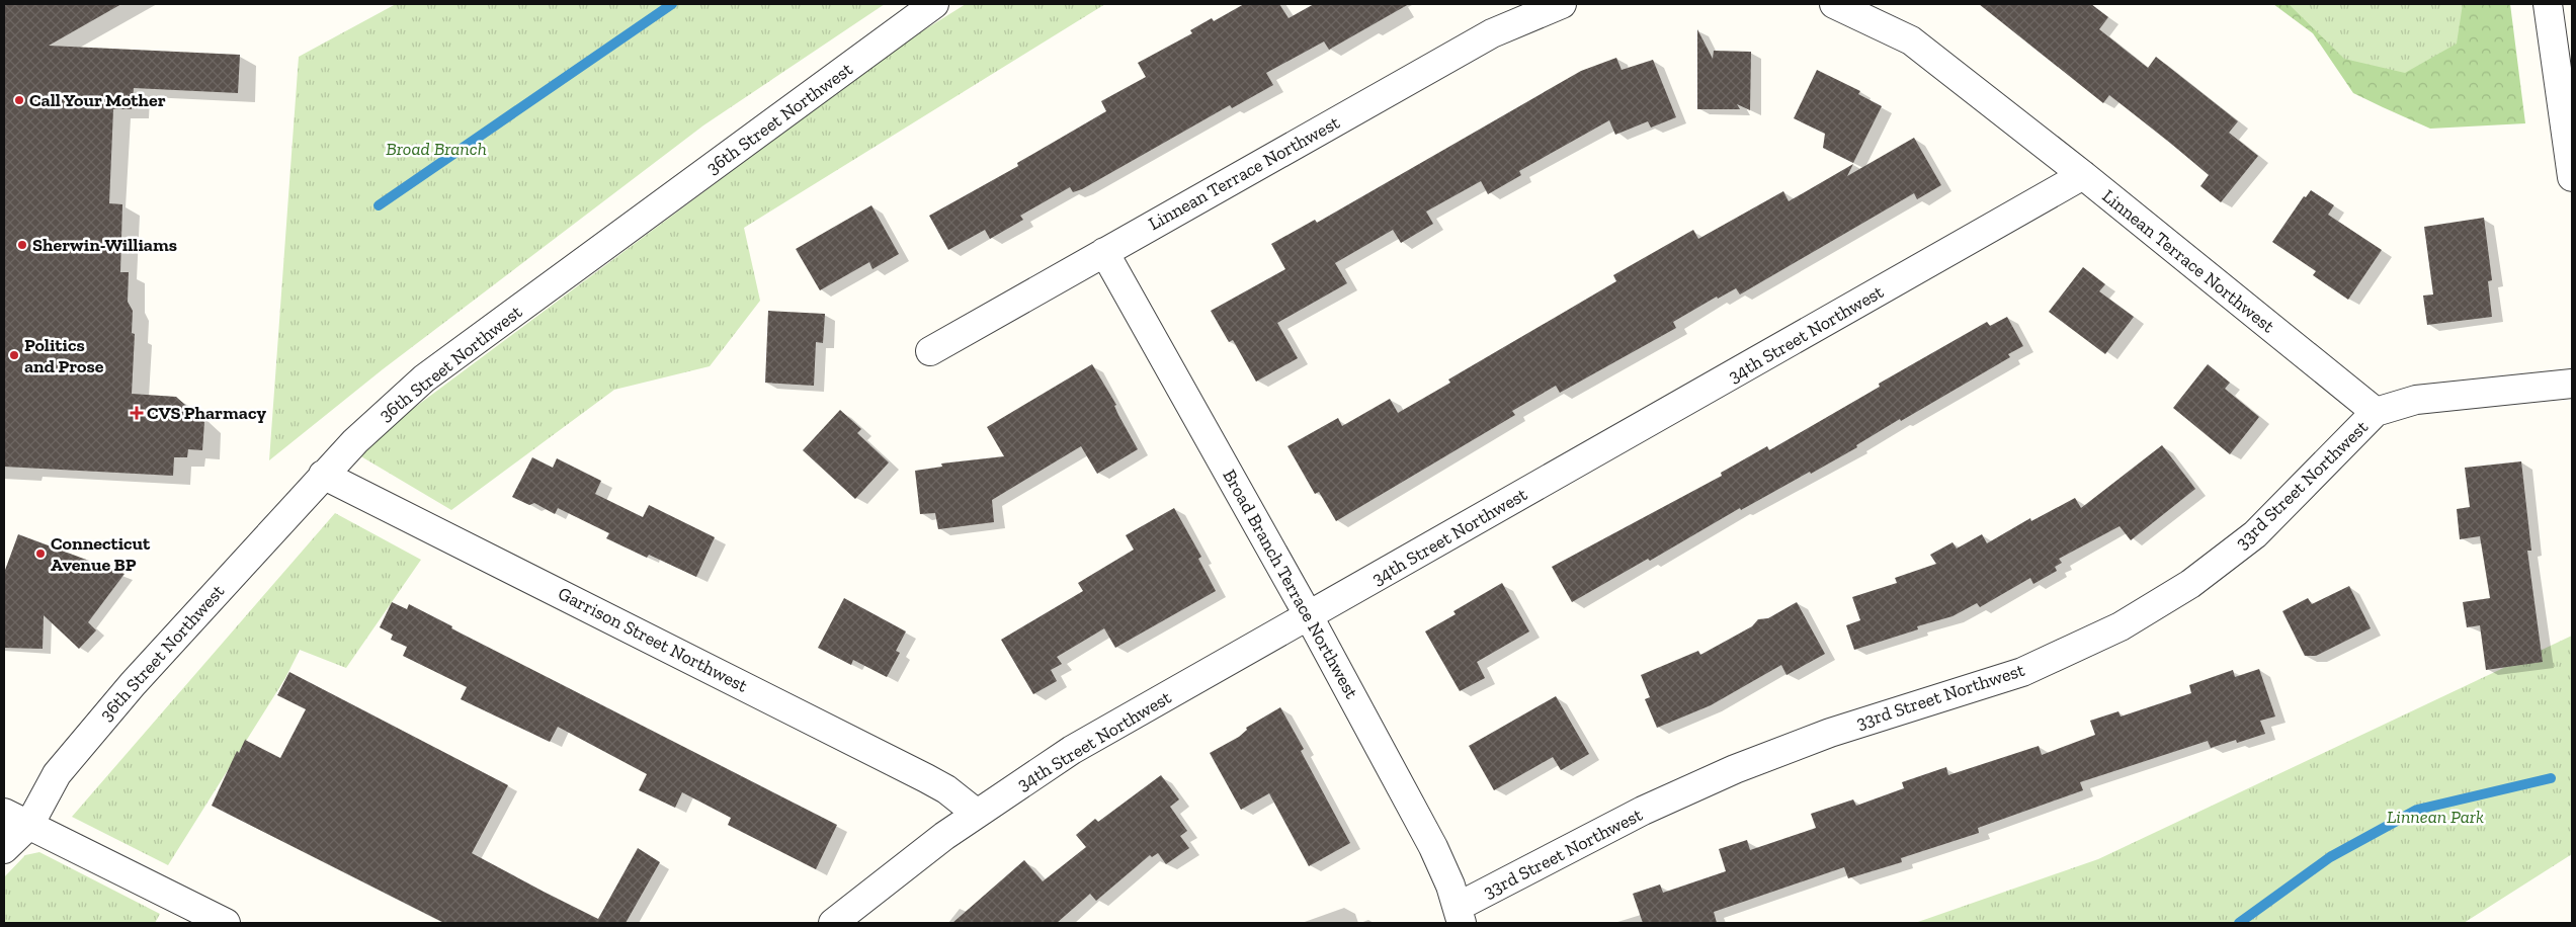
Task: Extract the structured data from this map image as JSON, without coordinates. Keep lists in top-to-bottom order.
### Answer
{
  "streets": {
    "street": [
      "36th Street Northwest",
      "Linnean Terrace Northwest",
      "34th Street Northwest",
      "33rd Street Northwest",
      "Broad Branch Terrace Northwest",
      "Garrison Street Northwest"
    ]
  },
  "crossings": [
    ["36th Street Northwest", "Garrison Street Northwest"],
    ["Linnean Terrace Northwest", "34th Street Northwest"],
    ["Linnean Terrace Northwest", "33rd Street Northwest"],
    ["Linnean Terrace Northwest", "Broad Branch Terrace Northwest"],
    ["34th Street Northwest", "Broad Branch Terrace Northwest"],
    ["34th Street Northwest", "Garrison Street Northwest"],
    ["33rd Street Northwest", "Broad Branch Terrace Northwest"]
  ],
  "parks": ["Broad Branch", "Linnean Park"],
  "places": {
    "other": [
      "Call Your Mother",
      "Sherwin-Williams",
      "Politics and Prose",
      "Connecticut Avenue BP"
    ],
    "health": ["CVS Pharmacy"]
  }
}
